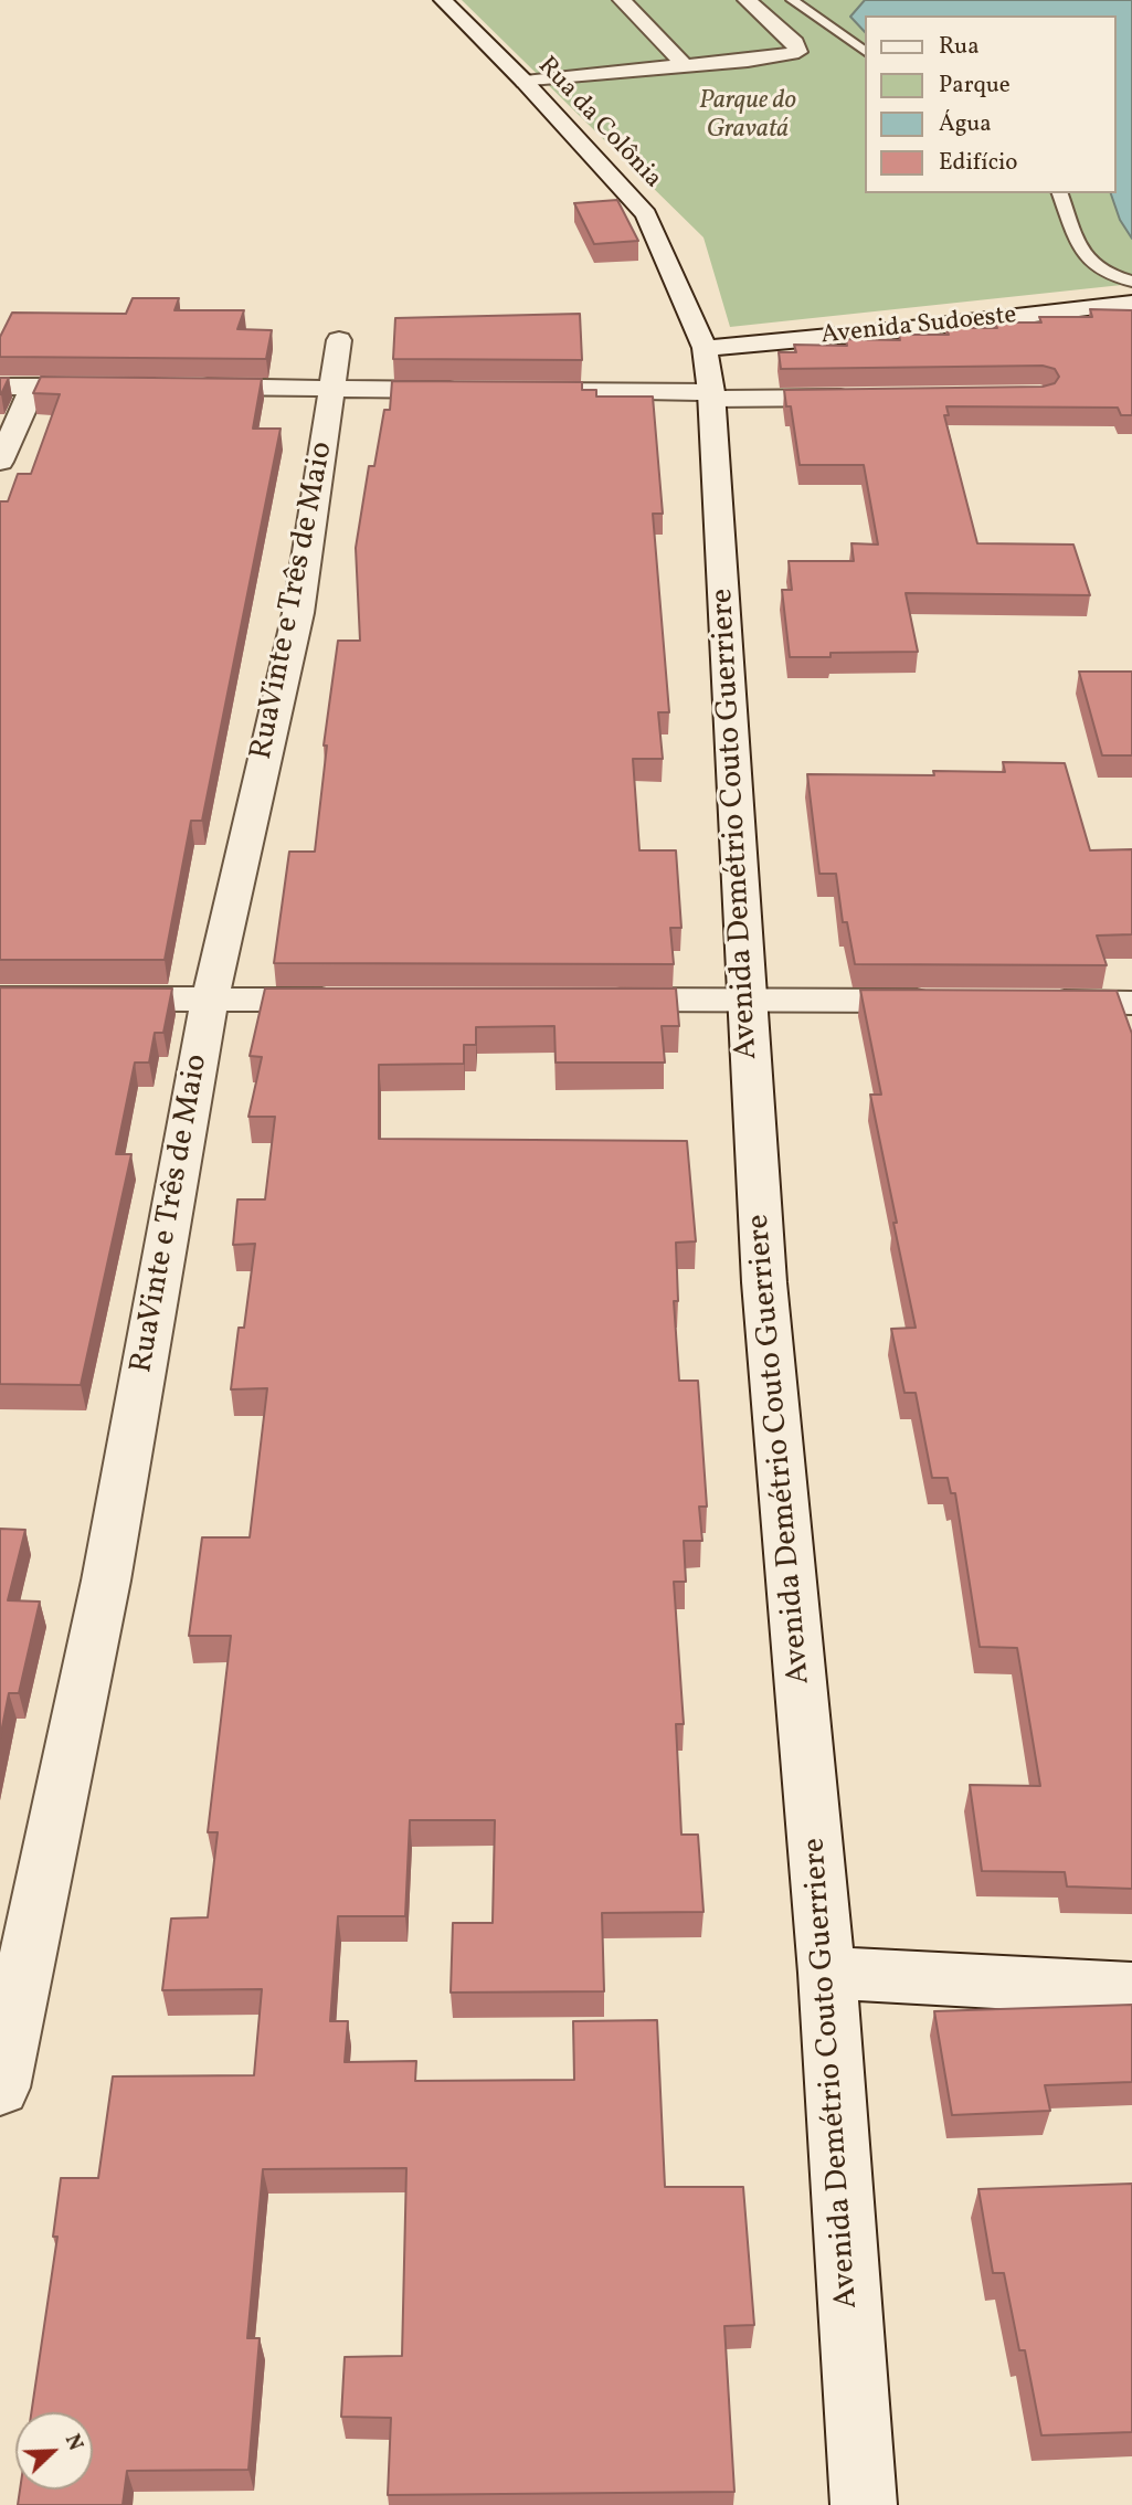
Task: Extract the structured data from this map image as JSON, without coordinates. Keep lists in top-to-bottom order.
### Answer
{
  "streets": {
    "street": [
      "Rua da Colônia",
      "Avenida Sudoeste",
      "RuaVinte e Três de Maio",
      "Avenida Demétrio Couto Guerriere"
    ]
  },
  "crossings": [
    ["Rua da Colônia", "Avenida Sudoeste"],
    ["Rua da Colônia", "Avenida Demétrio Couto Guerriere"]
  ],
  "parks": ["Parque do Gravatá"],
  "legend": [
    "Rua",
    "Parque",
    "Água",
    "Edifício"
  ],
  "north": "top right"
}
